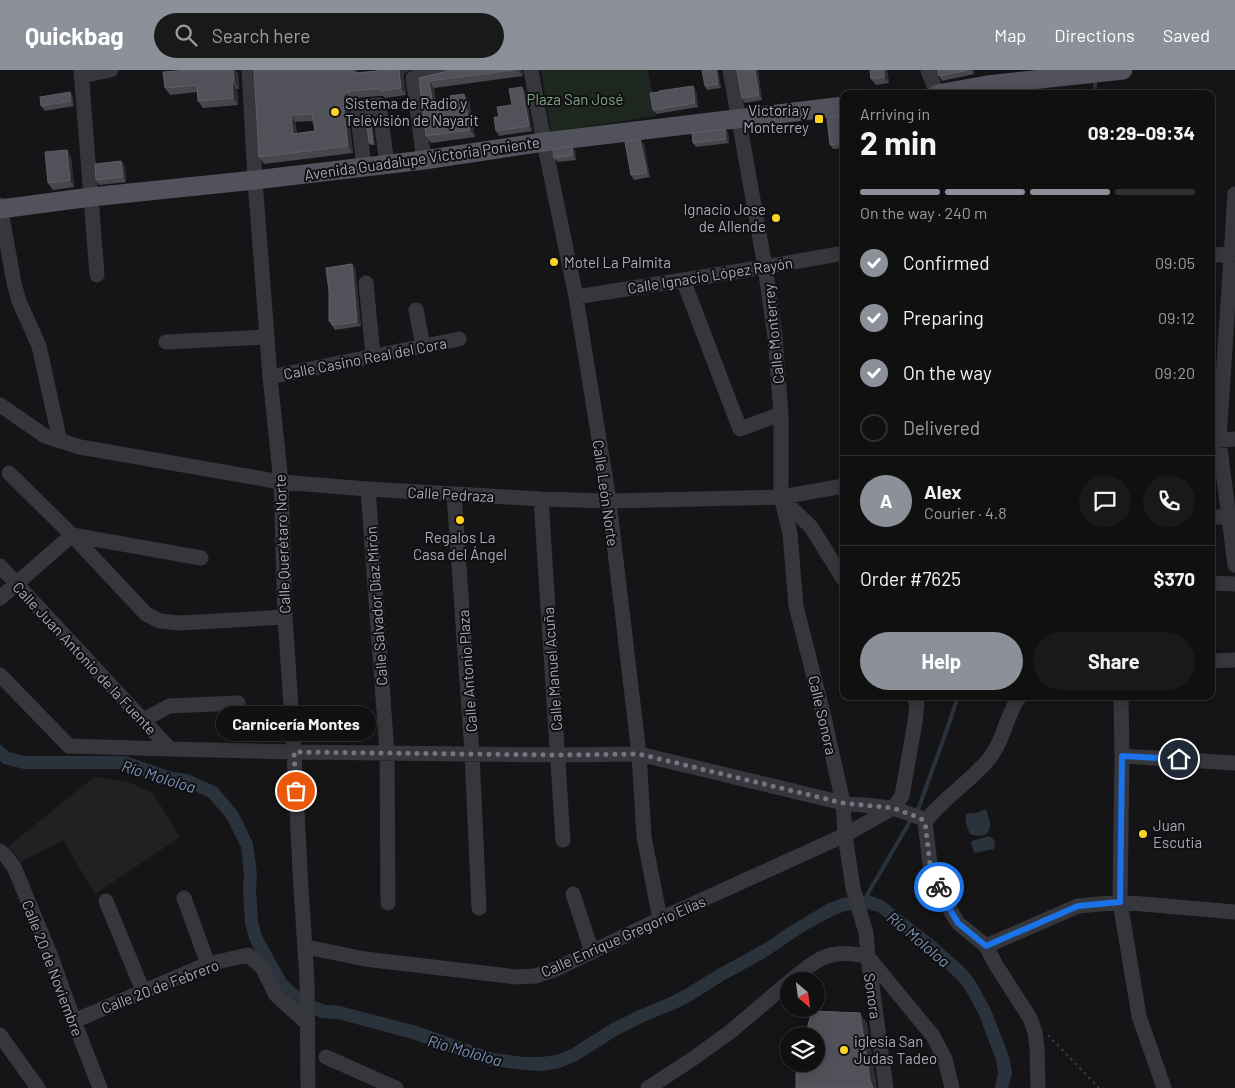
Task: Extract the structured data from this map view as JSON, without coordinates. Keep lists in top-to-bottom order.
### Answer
{
  "streets": {
    "main road": ["Avenida Guadalupe Victoria Poniente"],
    "street": [
      "Calle Ignacio López Rayón",
      "Calle Monterrey",
      "Calle Casino Real del Cora",
      "Calle León Norte",
      "Calle Pedraza",
      "Calle Querétaro Norte",
      "Calle Salvador Díaz Mirón",
      "Calle Juan Antonio de la Fuente",
      "Calle Manuel Acuña",
      "Calle Antonio Plaza",
      "Calle Sonora",
      "Calle Enrique Gregorio Elías",
      "Calle 20 de Noviembre",
      "Calle 20 de Febrero",
      "Sonora"
    ]
  },
  "crossings": [
    ["Avenida Guadalupe Victoria Poniente", "Calle Monterrey"],
    ["Avenida Guadalupe Victoria Poniente", "Calle León Norte"],
    ["Avenida Guadalupe Victoria Poniente", "Calle Querétaro Norte"],
    ["Calle Ignacio López Rayón", "Calle Monterrey"],
    ["Calle Ignacio López Rayón", "Calle León Norte"],
    ["Calle Monterrey", "Calle Pedraza"],
    ["Calle Monterrey", "Calle Sonora"],
    ["Calle Casino Real del Cora", "Calle Querétaro Norte"],
    ["Calle León Norte", "Calle Pedraza"],
    ["Calle León Norte", "Calle Enrique Gregorio Elías"],
    ["Calle Pedraza", "Calle Querétaro Norte"],
    ["Calle Pedraza", "Calle Salvador Díaz Mirón"],
    ["Calle Pedraza", "Calle Manuel Acuña"],
    ["Calle Pedraza", "Calle Antonio Plaza"],
    ["Calle Pedraza", "Calle Sonora"],
    ["Calle Querétaro Norte", "Calle Enrique Gregorio Elías"],
    ["Calle Querétaro Norte", "Calle 20 de Febrero"],
    ["Calle Sonora", "Calle Enrique Gregorio Elías"],
    ["Calle Sonora", "Sonora"],
    ["Calle 20 de Noviembre", "Calle 20 de Febrero"]
  ],
  "water": ["Río Mololoa"],
  "parks": ["Plaza San José"],
  "places": {
    "other": [
      "Sistema de Radio y Televisión de Nayarit",
      "Ignacio Jose de Allende",
      "Motel La Palmita",
      "Regalos La Casa del Ángel",
      "Carnicería Montes",
      "Juan Escutia",
      "iglesia San Judas Tadeo"
    ],
    "transit": ["Victoria y Monterrey"]
  },
  "north": "bottom right",
  "page": {
    "header": "Quickbag",
    "search": "Search here",
    "nav": ["Map", "Directions", "Saved"],
    "heading": ["2 min", "Arriving in", "09:29–09:34"],
    "panel": [
      "Alex",
      "Courier · 4.8",
      "Order #7625",
      "$370"
    ],
    "bar": "On the way · 240 m",
    "list": [
      ["Confirmed", "09:05"],
      ["Preparing", "09:12"],
      ["On the way", "09:20"],
      "Delivered"
    ],
    "round": "A",
    "buttons": ["Help", "Share"],
    "bubble": "Carnicería Montes"
  }
}
